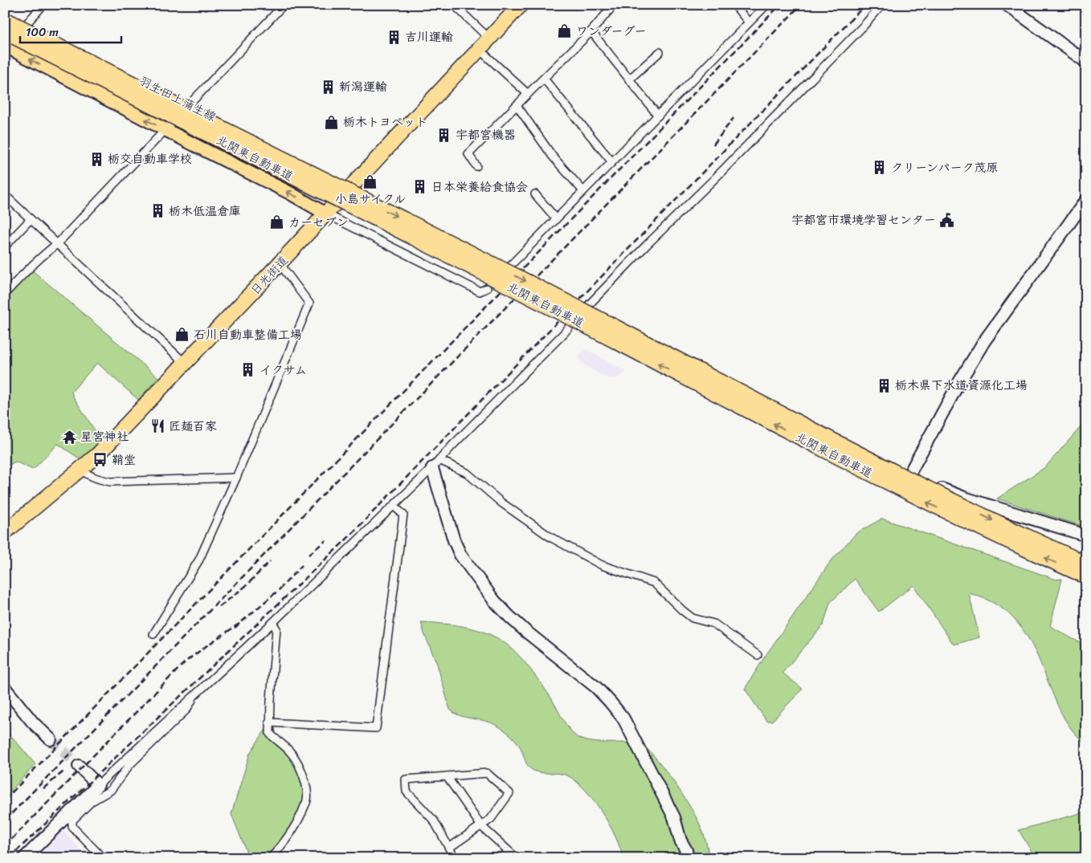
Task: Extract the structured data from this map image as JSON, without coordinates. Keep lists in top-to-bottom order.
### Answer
{
  "streets": {
    "highway": ["北関東自動車道", "日光街道"],
    "main road": ["羽生田上蒲生線"]
  },
  "crossings": [
    ["羽生田上蒲生線", "日光街道"]
  ],
  "places": {
    "shop": [
      "ワンダーグー",
      "栃木トヨペット",
      "小島サイクル",
      "カーセブン",
      "石川自動車整備工場"
    ],
    "building": [
      "吉川運輸",
      "新潟運輸",
      "宇都宮機器",
      "栃交自動車学校",
      "クリーンパーク茂原",
      "日本栄養給食協会",
      "栃木低温倉庫",
      "イクサム",
      "栃木県下水道資源化工場"
    ],
    "public building": ["宇都宮市環境学習センター"],
    "restaurant": ["匠麺百家"],
    "temple": ["星宮神社"],
    "bus stop": ["鞘堂"]
  },
  "scale_bar": "100 m"
}
